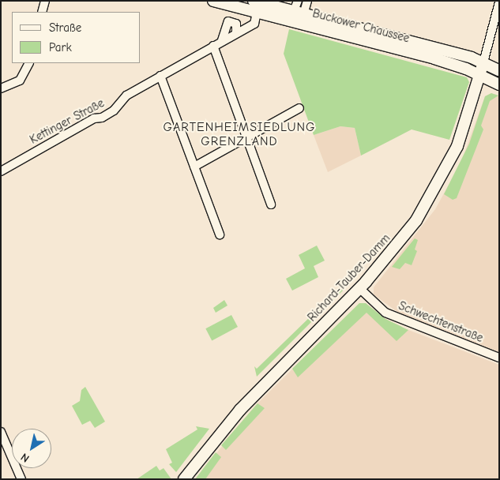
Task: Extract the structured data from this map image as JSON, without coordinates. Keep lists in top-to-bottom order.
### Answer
{
  "streets": {
    "main road": ["Buckower Chaussee", "Richard-Tauber-Damm"],
    "street": ["Kettinger Straße", "Schwechtenstraße"]
  },
  "crossings": [
    ["Buckower Chaussee", "Kettinger Straße"],
    ["Buckower Chaussee", "Richard-Tauber-Damm"],
    ["Richard-Tauber-Damm", "Schwechtenstraße"]
  ],
  "districts": ["GARTENHEIMSIEDLUNG GRENZLAND"],
  "legend": ["Straße", "Park"],
  "north": "bottom left"
}
